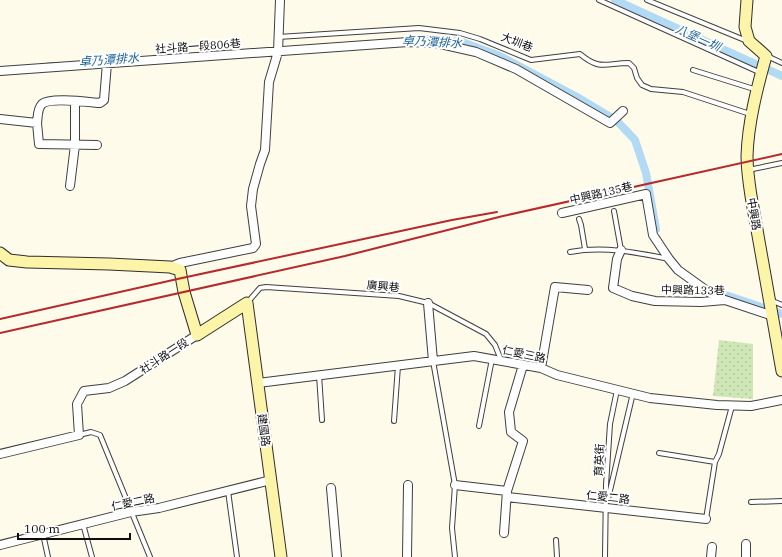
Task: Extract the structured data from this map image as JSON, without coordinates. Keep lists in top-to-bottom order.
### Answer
{
  "streets": {
    "street": [
      "社斗路一段806巷",
      "中興路135巷",
      "中興路",
      "中興路133巷",
      "仁愛三路",
      "社斗路一段",
      "建國路",
      "仁愛二路"
    ],
    "lane": ["大圳巷", "廣興巷", "育英街"]
  },
  "crossings": [
    ["大圳巷", "中興路"],
    ["中興路135巷", "中興路133巷"],
    ["中興路", "中興路133巷"],
    ["廣興巷", "仁愛三路"],
    ["廣興巷", "建國路"],
    ["仁愛三路", "建國路"],
    ["仁愛三路", "育英街"],
    ["建國路", "仁愛二路"],
    ["育英街", "仁愛二路"]
  ],
  "water": ["八堡一圳", "卓乃潭排水"],
  "scale_bar": "100 m"
}
